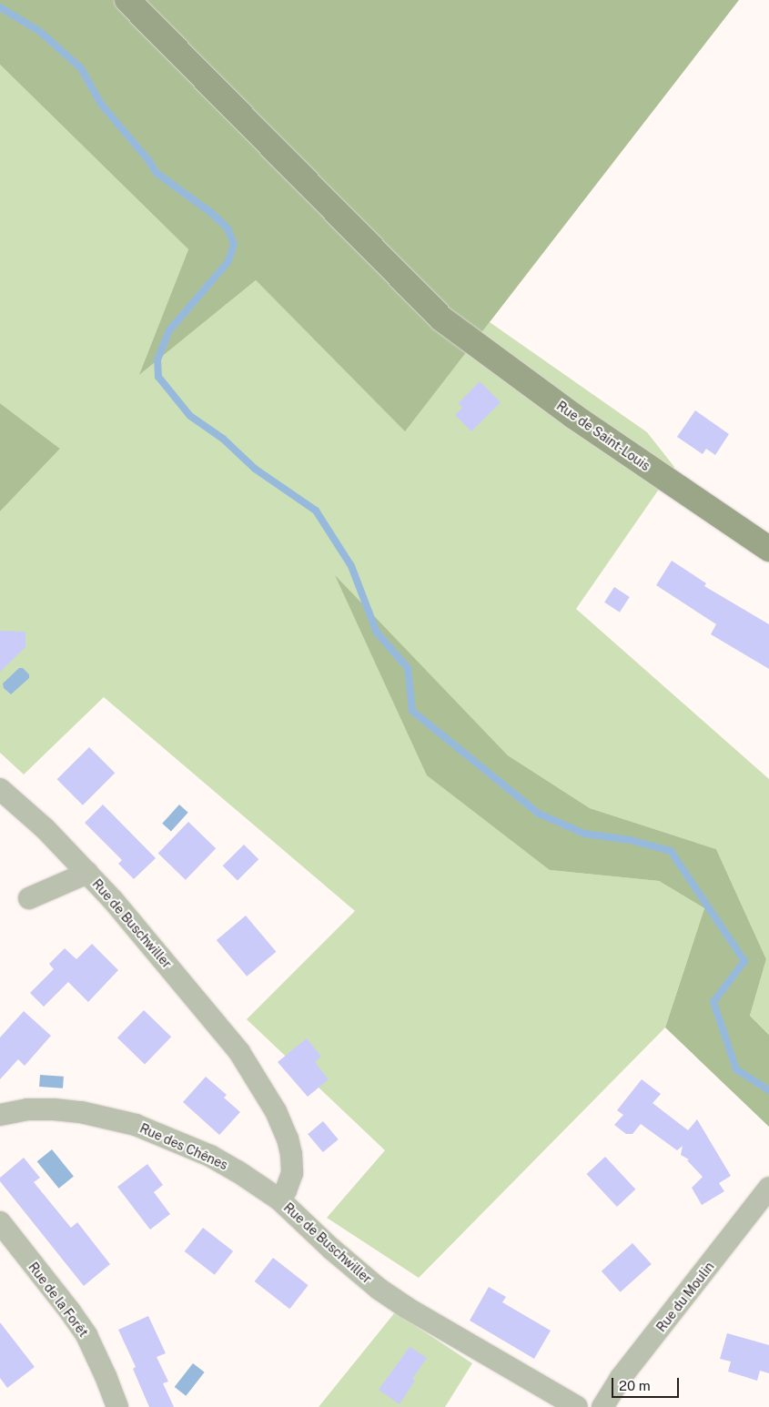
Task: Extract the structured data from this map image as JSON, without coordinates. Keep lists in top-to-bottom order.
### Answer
{
  "streets": {
    "street": [
      "Rue de Saint-Louis",
      "Rue de Buschwiller",
      "Rue des Chênes",
      "Rue du Moulin",
      "Rue de la Forêt"
    ]
  },
  "crossings": [
    ["Rue de Buschwiller", "Rue des Chênes"]
  ],
  "scale_bar": "20 m"
}
